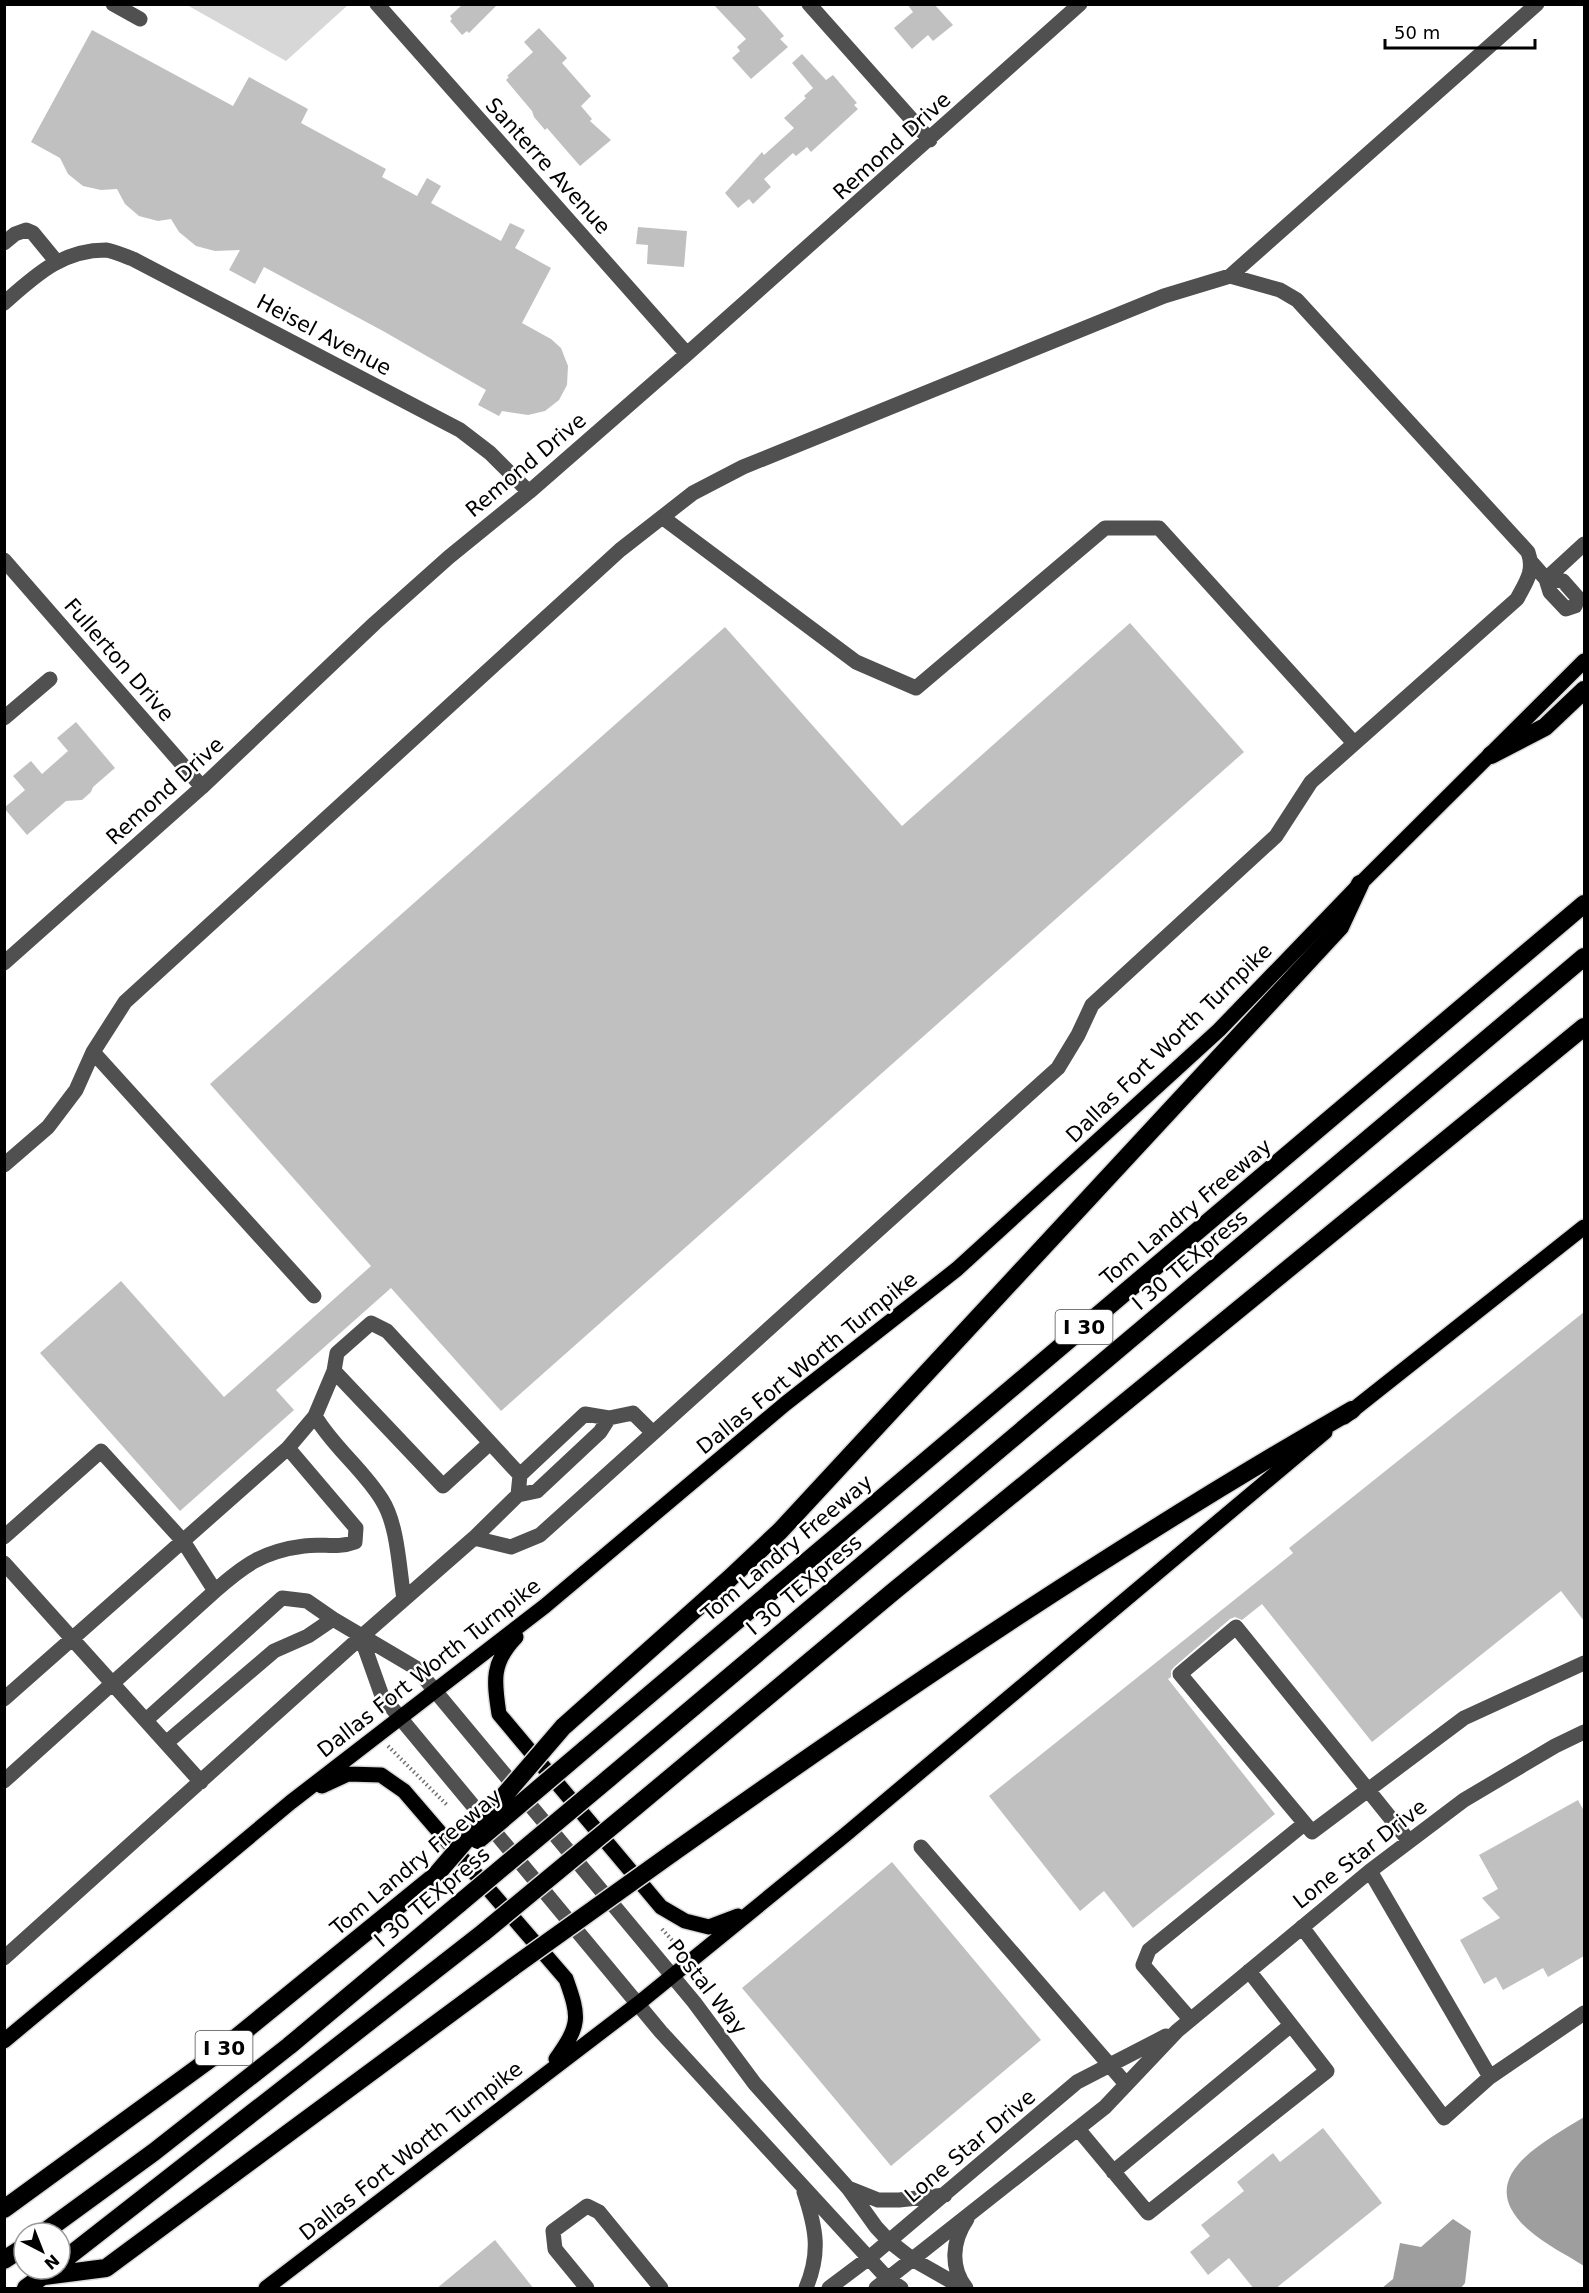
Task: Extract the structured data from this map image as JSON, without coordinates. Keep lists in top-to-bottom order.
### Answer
{
  "streets": {
    "highway": ["Tom Landry Freeway", "I 30 TEXpress", "I 30"],
    "main road": ["Dallas Fort Worth Turnpike"],
    "street": [
      "Remond Drive",
      "Santerre Avenue",
      "Heisel Avenue",
      "Fullerton Drive",
      "Lone Star Drive",
      "Postal Way"
    ]
  },
  "crossings": [
    ["Remond Drive", "Santerre Avenue"],
    ["Remond Drive", "Heisel Avenue"],
    ["Remond Drive", "Fullerton Drive"],
    ["Dallas Fort Worth Turnpike", "Postal Way"],
    ["Lone Star Drive", "Postal Way"]
  ],
  "scale_bar": "50 m",
  "north": "bottom right"
}
